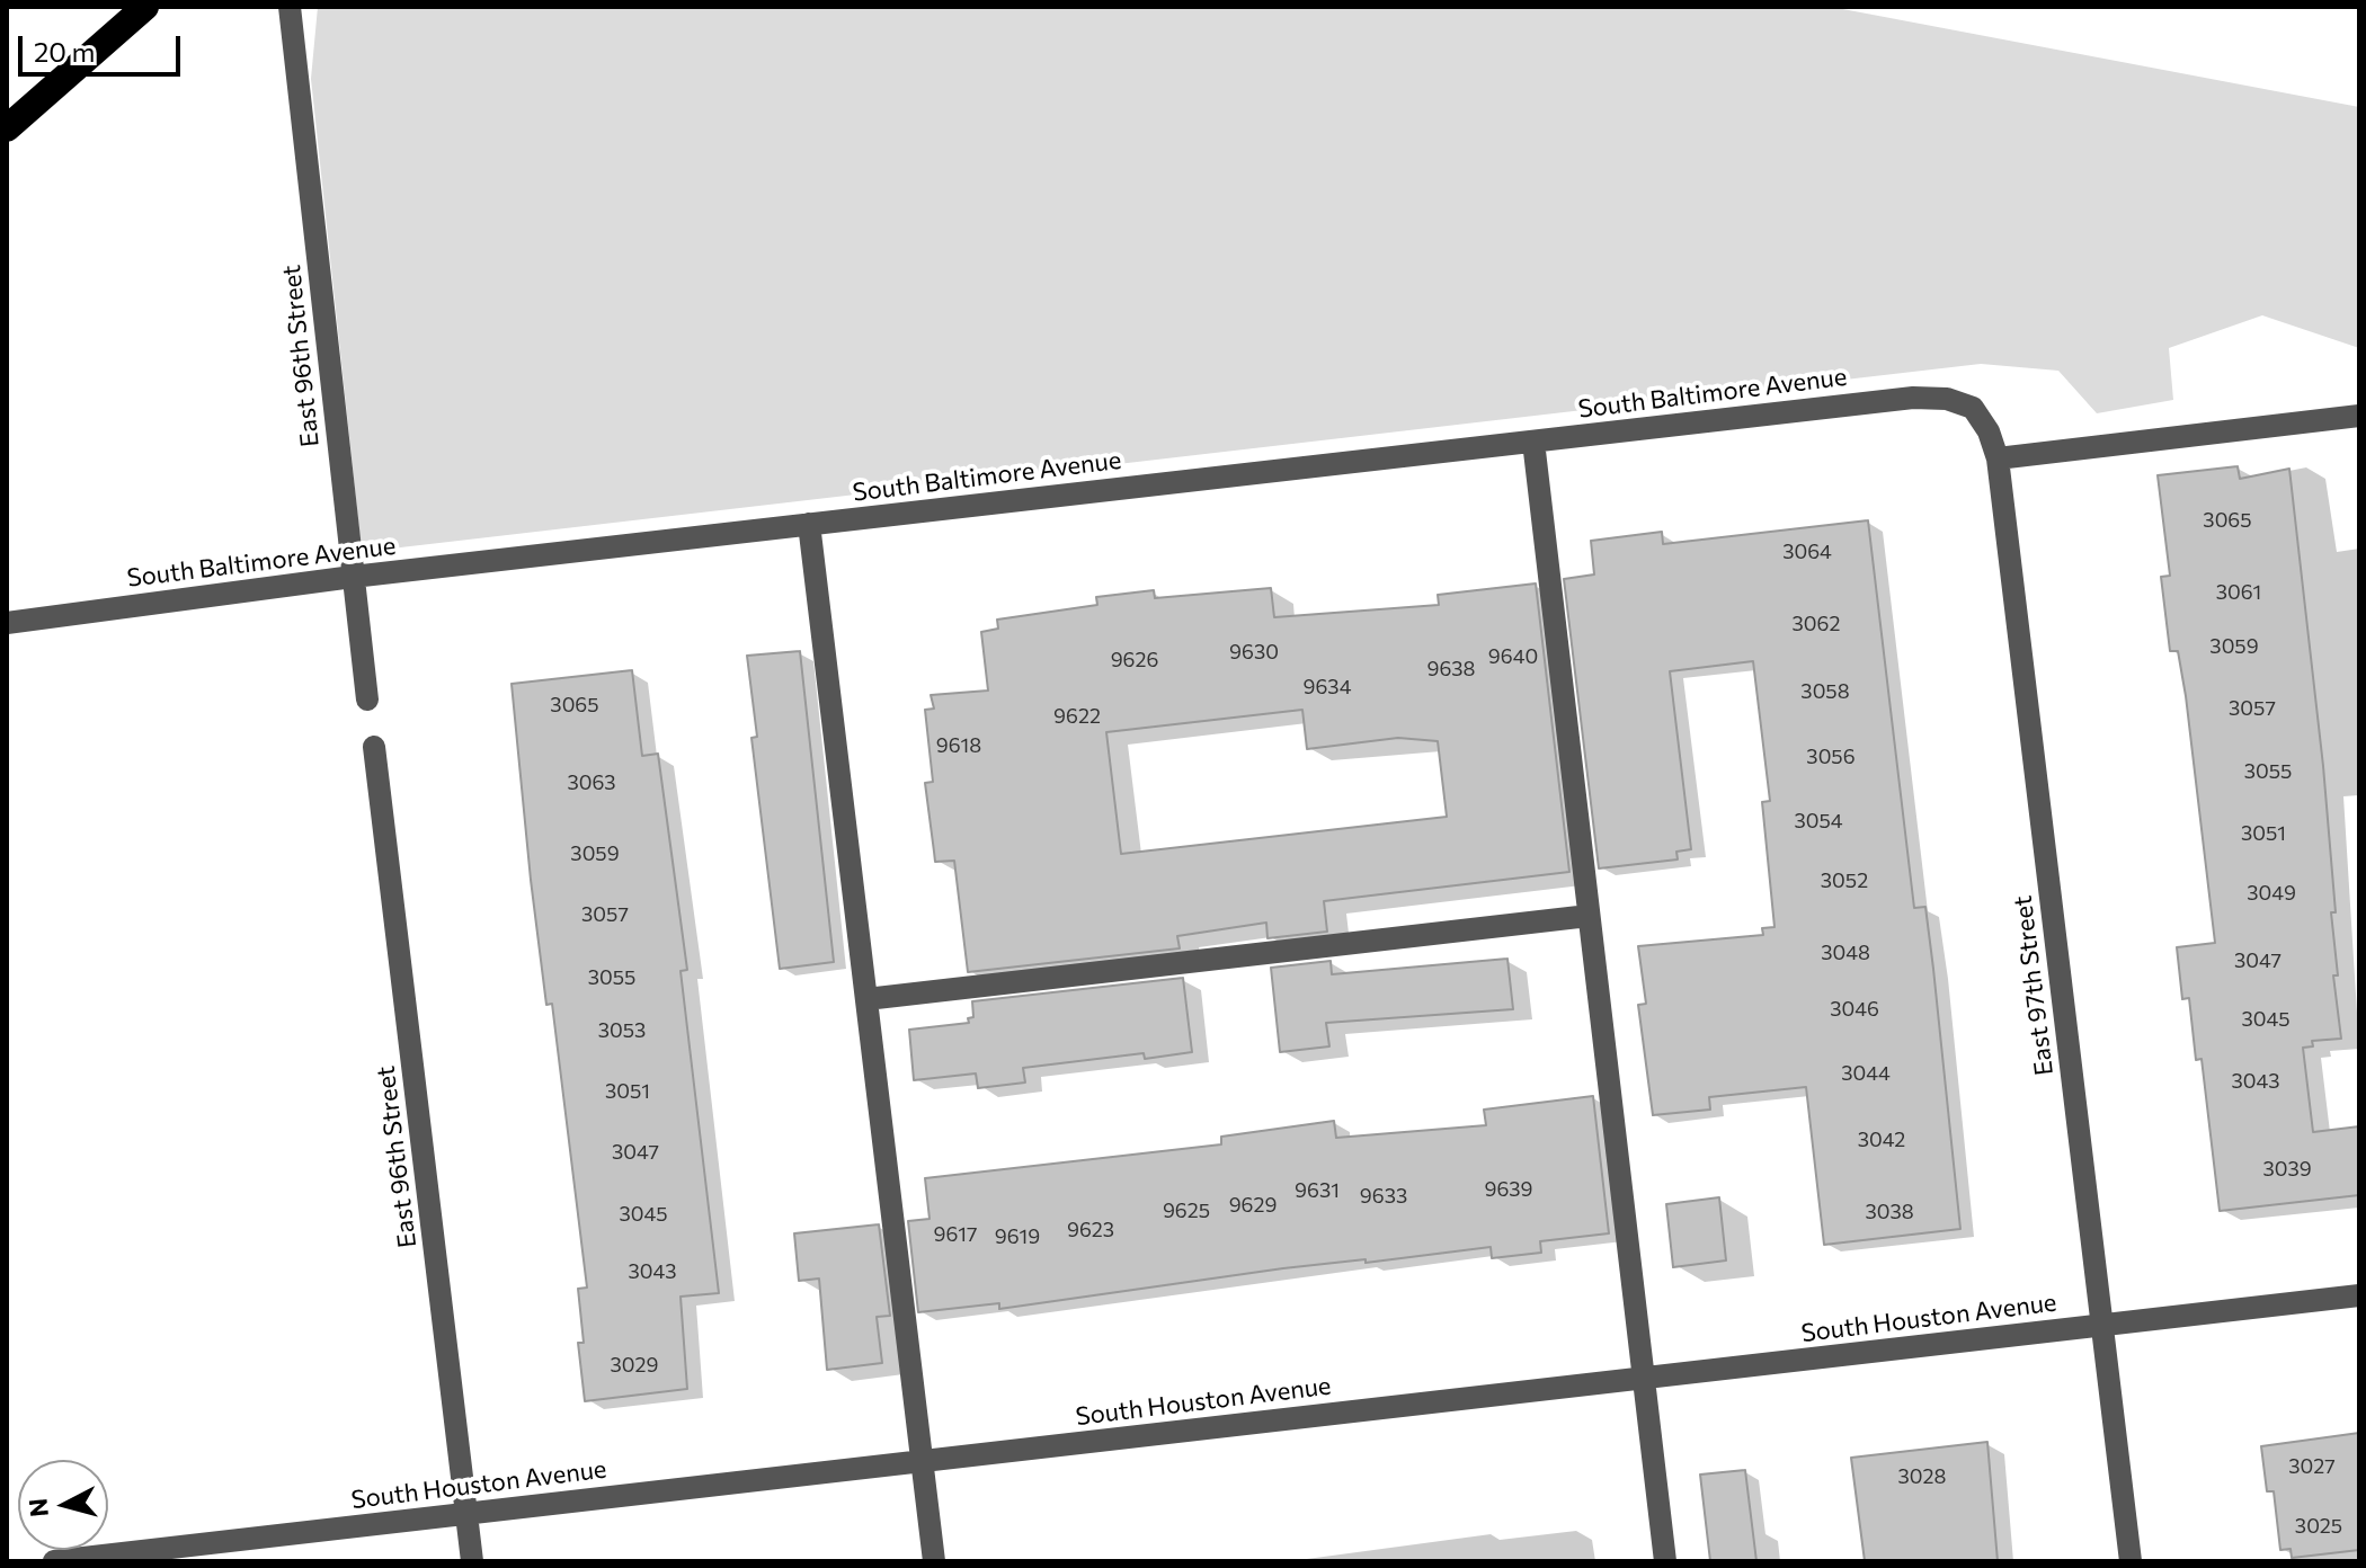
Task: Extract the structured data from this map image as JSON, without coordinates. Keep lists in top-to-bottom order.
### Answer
{
  "streets": {
    "street": [
      "East 96th Street",
      "South Baltimore Avenue",
      "East 97th Street",
      "South Houston Avenue"
    ]
  },
  "crossings": [
    ["East 96th Street", "South Baltimore Avenue"],
    ["East 96th Street", "South Houston Avenue"],
    ["South Baltimore Avenue", "East 97th Street"],
    ["East 97th Street", "South Houston Avenue"]
  ],
  "house_numbers": [
    "3065",
    "3064",
    "3061",
    "3062",
    "3059",
    "9630",
    "9640",
    "9626",
    "9638",
    "9634",
    "3058",
    "3065",
    "3057",
    "9622",
    "9618",
    "3056",
    "3055",
    "3063",
    "3054",
    "3051",
    "3059",
    "3052",
    "3049",
    "3057",
    "3048",
    "3047",
    "3055",
    "3046",
    "3045",
    "3053",
    "3044",
    "3043",
    "3051",
    "3042",
    "3047",
    "3039",
    "9639",
    "9631",
    "9633",
    "9629",
    "9625",
    "3038",
    "3045",
    "9623",
    "9617",
    "9619",
    "3043",
    "3029",
    "3027",
    "3028",
    "3025"
  ],
  "scale_bar": "20 m",
  "north": "left"
}
